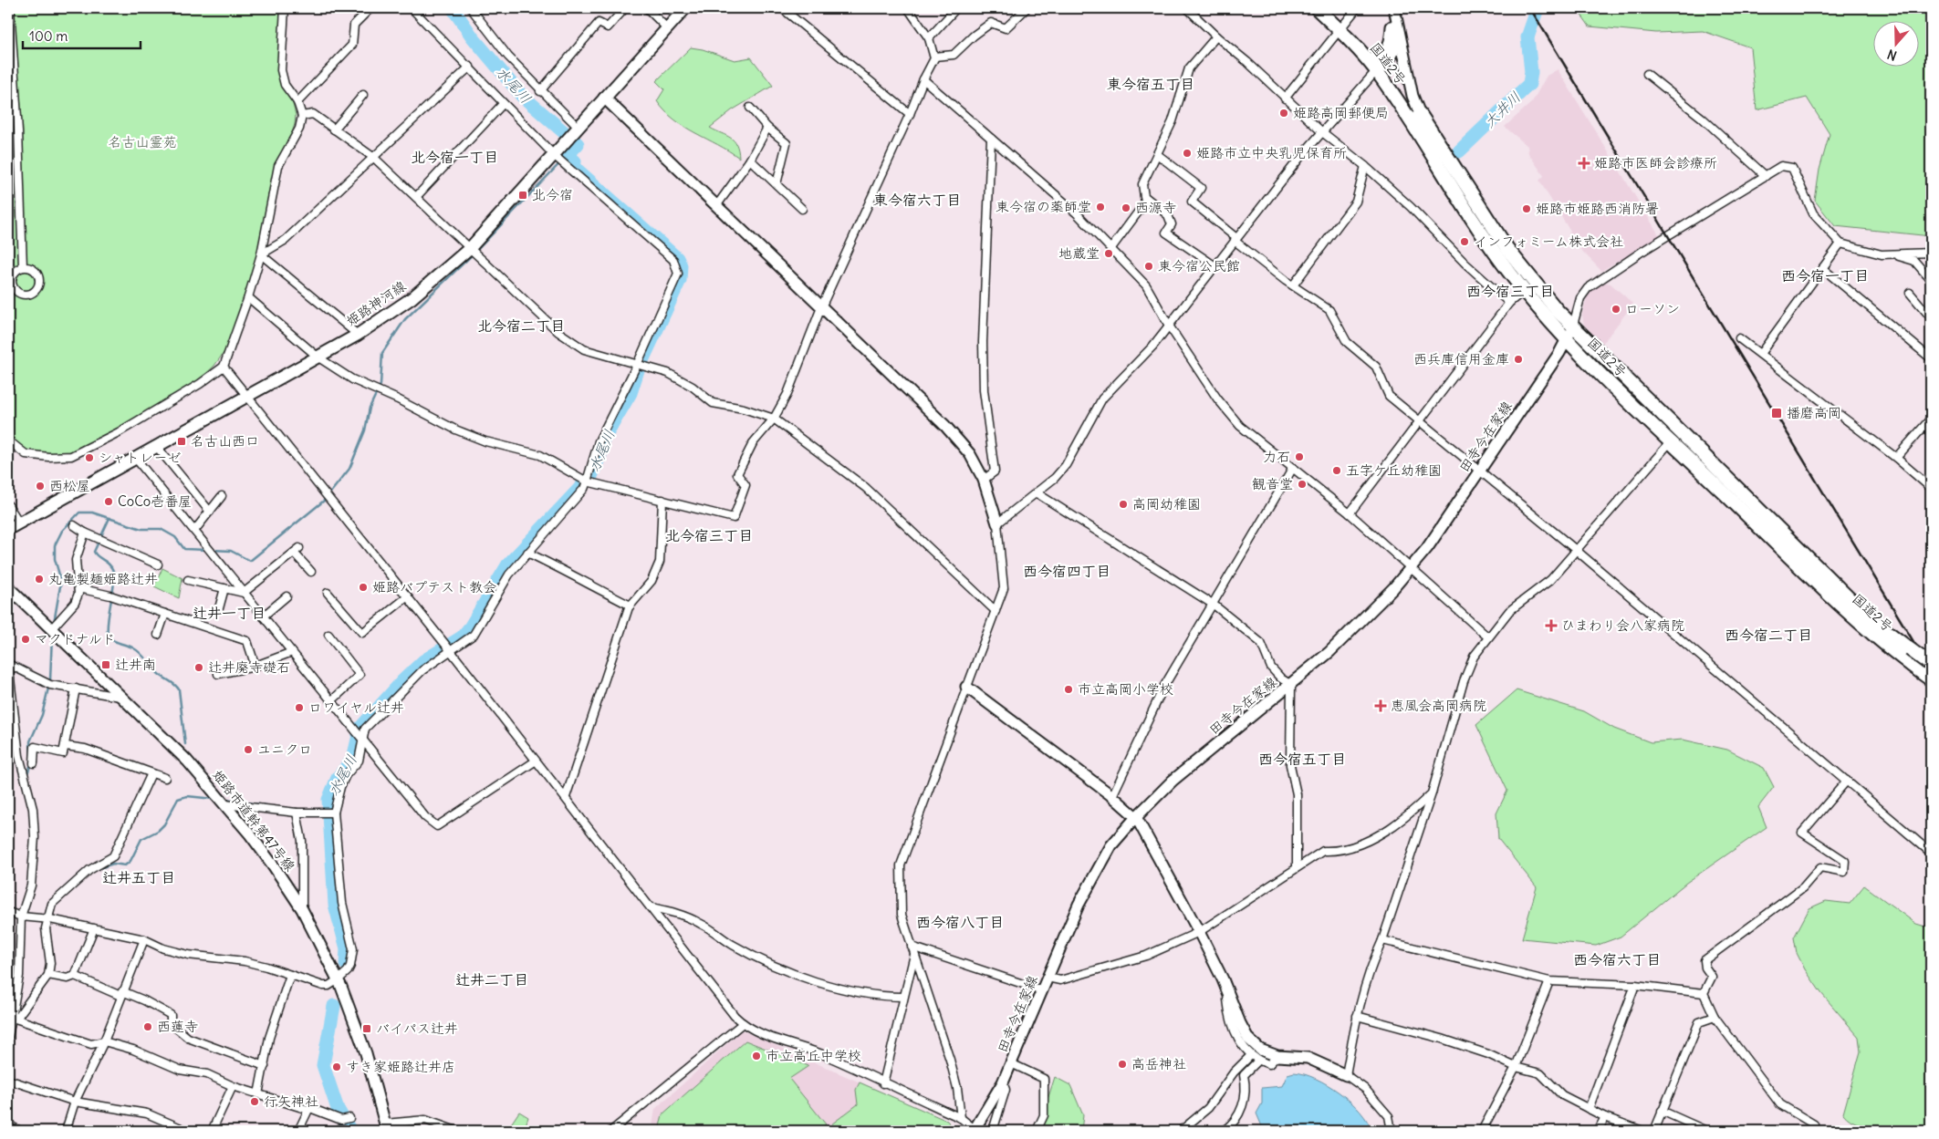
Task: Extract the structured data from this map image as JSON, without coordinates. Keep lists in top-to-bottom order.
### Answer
{
  "streets": {
    "highway": ["国道2号"],
    "main road": ["姫路神河線"],
    "street": ["田寺今在家線", "姫路市道幹第47号線"]
  },
  "crossings": [
    ["国道2号", "田寺今在家線"]
  ],
  "districts": [
    "東今宿五丁目",
    "北今宿一丁目",
    "東今宿六丁目",
    "西今宿一丁目",
    "西今宿三丁目",
    "北今宿二丁目",
    "北今宿三丁目",
    "西今宿四丁目",
    "辻井一丁目",
    "西今宿二丁目",
    "西今宿五丁目",
    "辻井五丁目",
    "西今宿八丁目",
    "西今宿六丁目",
    "辻井二丁目"
  ],
  "water": ["水尾川", "大井川"],
  "parks": ["名古山霊苑"],
  "places": {
    "other": [
      "姫路高岡郵便局",
      "姫路市立中央乳児保育所",
      "東今宿の薬師堂",
      "西源寺",
      "姫路市姫路西消防署",
      "インフォミーム株式会社",
      "地蔵堂",
      "東今宿公民館",
      "ローソン",
      "西兵庫信用金庫",
      "力石",
      "シャトレーゼ",
      "五字ケ丘幼稚園",
      "観音堂",
      "西松屋",
      "CoCo壱番屋",
      "高岡幼稚園",
      "丸亀製麺姫路辻井",
      "姫路バプテスト教会",
      "マクドナルド",
      "辻井廃寺礎石",
      "市立高岡小学校",
      "ロワイヤル辻井",
      "ユニクロ",
      "西蓮寺",
      "市立高丘中学校",
      "高岳神社",
      "すき家姫路辻井店",
      "行矢神社"
    ],
    "health": ["姫路市医師会診療所", "ひまわり会八家病院", "恵風会高岡病院"],
    "transit": [
      "北今宿",
      "播磨高岡",
      "名古山西口",
      "辻井南",
      "バイパス辻井"
    ]
  },
  "scale_bar": "100 m",
  "north": "bottom"
}
